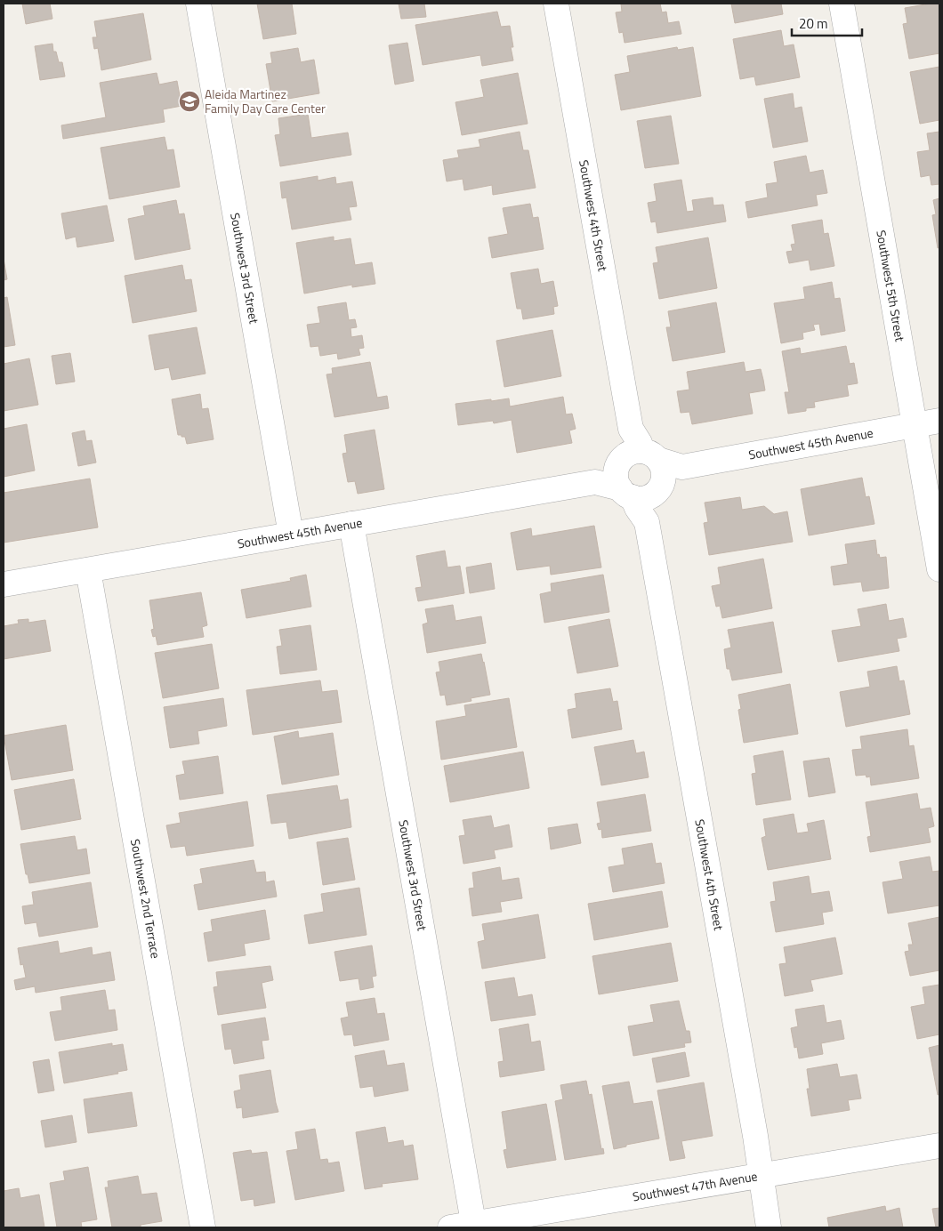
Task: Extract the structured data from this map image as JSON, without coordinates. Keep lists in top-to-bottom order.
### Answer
{
  "streets": {
    "street": [
      "Southwest 4th Street",
      "Southwest 3rd Street",
      "Southwest 5th Street",
      "Southwest 45th Avenue",
      "Southwest 2nd Terrace",
      "Southwest 47th Avenue"
    ]
  },
  "crossings": [
    ["Southwest 4th Street", "Southwest 45th Avenue"],
    ["Southwest 4th Street", "Southwest 47th Avenue"],
    ["Southwest 3rd Street", "Southwest 45th Avenue"],
    ["Southwest 3rd Street", "Southwest 47th Avenue"],
    ["Southwest 5th Street", "Southwest 45th Avenue"],
    ["Southwest 45th Avenue", "Southwest 2nd Terrace"]
  ],
  "places": {
    "school or university": ["Aleida Martinez Family Day Care Center"]
  },
  "scale_bar": "20 m"
}
